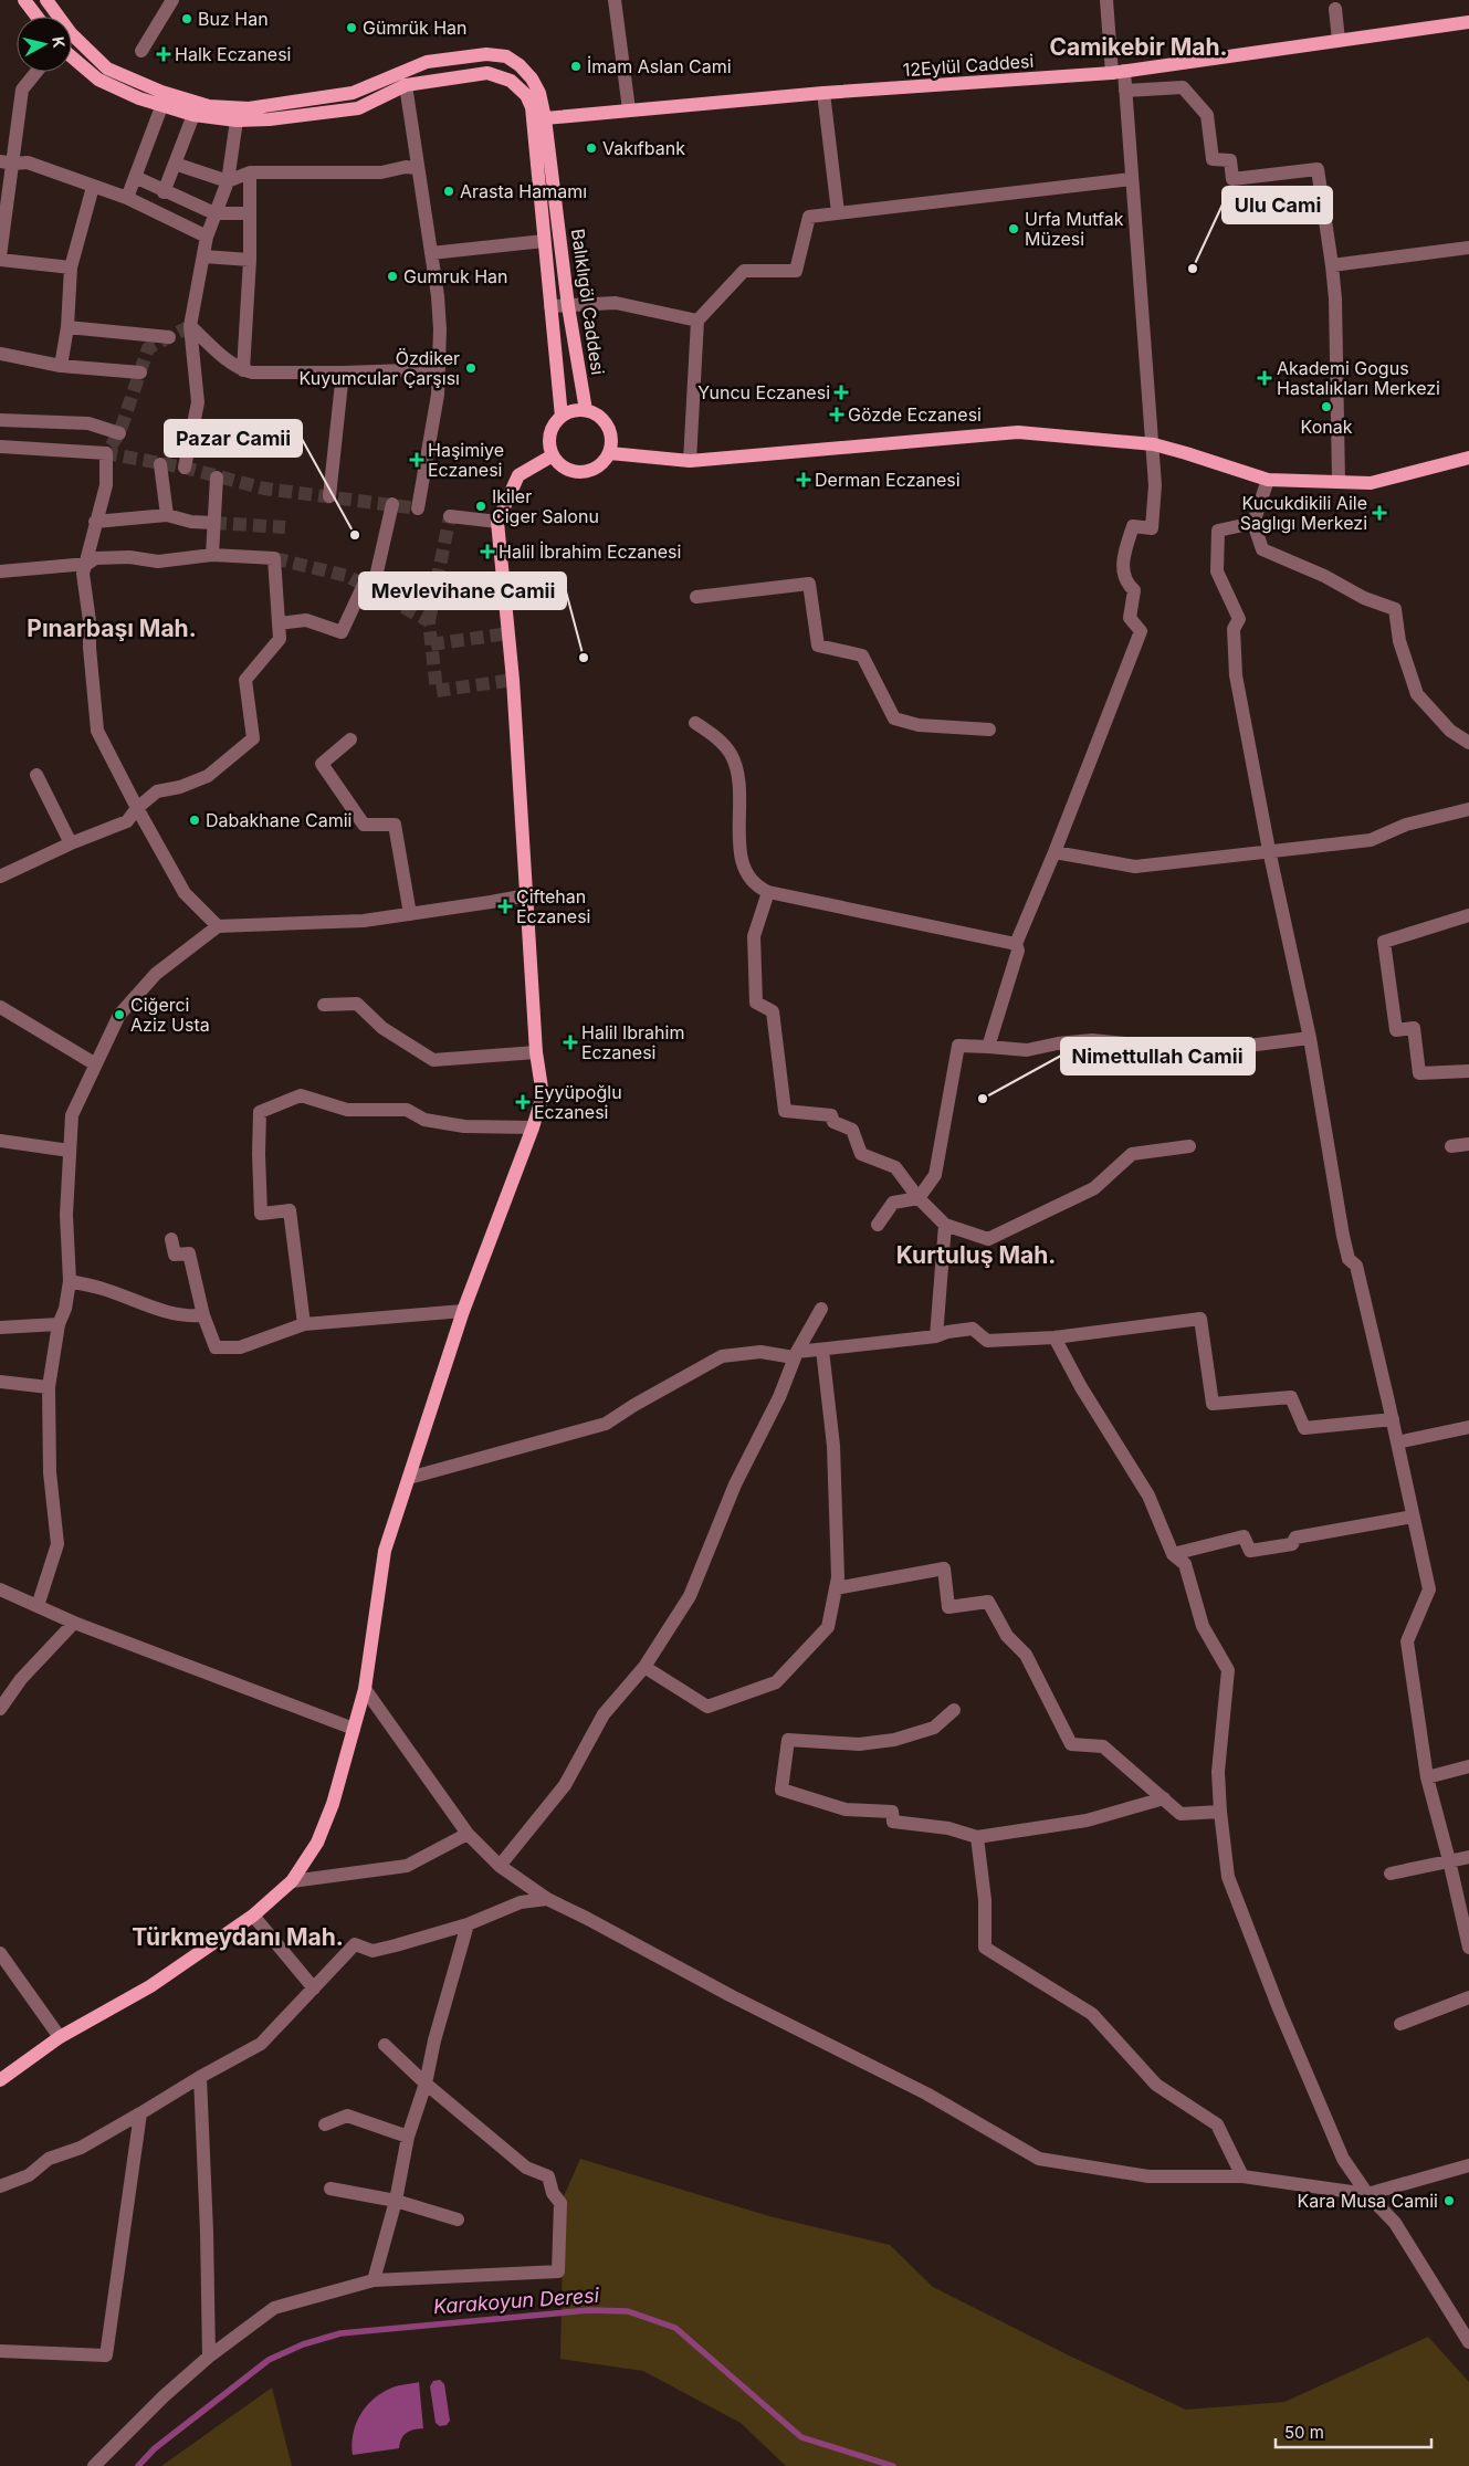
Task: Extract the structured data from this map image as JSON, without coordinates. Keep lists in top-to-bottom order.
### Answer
{
  "streets": {
    "main road": ["12Eylül Caddesi", "Balıklıgöl Caddesi"]
  },
  "crossings": [
    ["12Eylül Caddesi", "Balıklıgöl Caddesi"]
  ],
  "districts": [
    "Camikebir Mah.",
    "Pınarbaşı Mah.",
    "Kurtuluş Mah.",
    "Türkmeydanı Mah."
  ],
  "water": ["Karakoyun Deresi"],
  "places": {
    "other": [
      "Buz Han",
      "Gümrük Han",
      "İmam Aslan Cami",
      "Vakıfbank",
      "Arasta Hamamı",
      "Urfa Mutfak Müzesi",
      "Ulu Cami",
      "Gumruk Han",
      "Özdiker Kuyumcular Çarşısı",
      "Konak",
      "Ikiler Ciger Salonu",
      "Pazar Camii",
      "Mevlevihane Camii",
      "Dabakhane Camii",
      "Ciğerci Aziz Usta",
      "Nimettullah Camii",
      "Kara Musa Camii"
    ],
    "health": [
      "Halk Eczanesi",
      "Akademi Gogus Hastalıkları Merkezi",
      "Yuncu Eczanesi",
      "Gözde Eczanesi",
      "Haşimiye Eczanesi",
      "Derman Eczanesi",
      "Kucukdikili Aile Saglıgı Merkezi",
      "Halil İbrahim Eczanesi",
      "Çiftehan Eczanesi",
      "Halil Ibrahim Eczanesi",
      "Eyyüpoğlu Eczanesi"
    ]
  },
  "scale_bar": "50 m",
  "north": "right"
}
